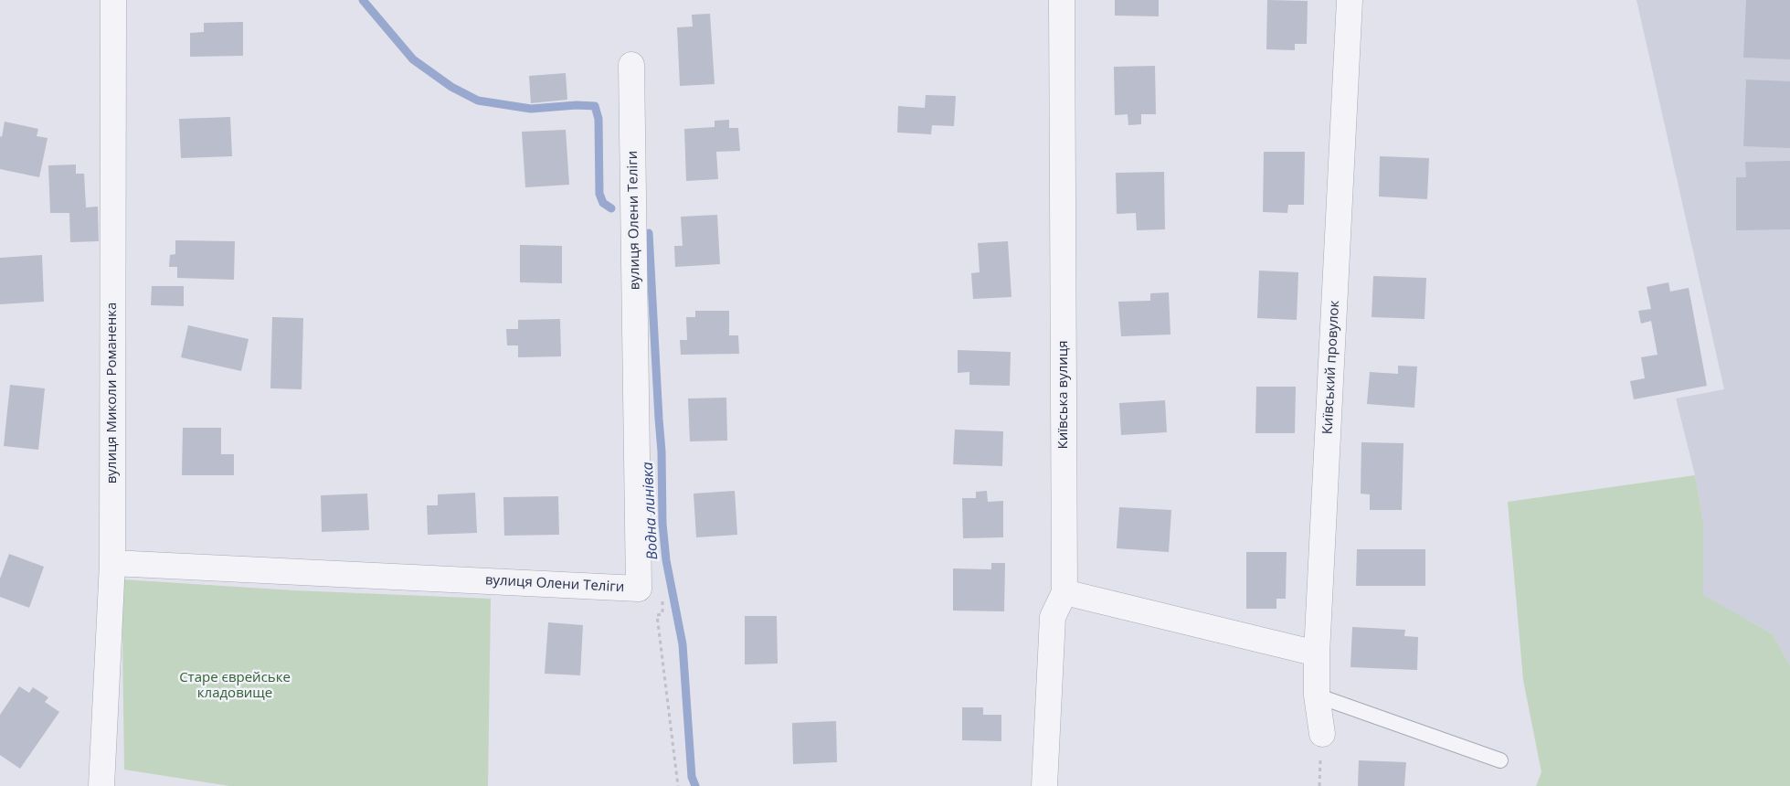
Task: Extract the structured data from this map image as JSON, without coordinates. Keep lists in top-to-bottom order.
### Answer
{
  "streets": {
    "street": [
      "вулиця Олени Теліги",
      "Київський провулок",
      "вулиця Миколи Романенка",
      "Київська вулиця"
    ]
  },
  "crossings": [
    ["вулиця Олени Теліги", "вулиця Миколи Романенка"]
  ],
  "water": ["Водна линівка"],
  "parks": ["Старе єврейське кладовище"]
}
